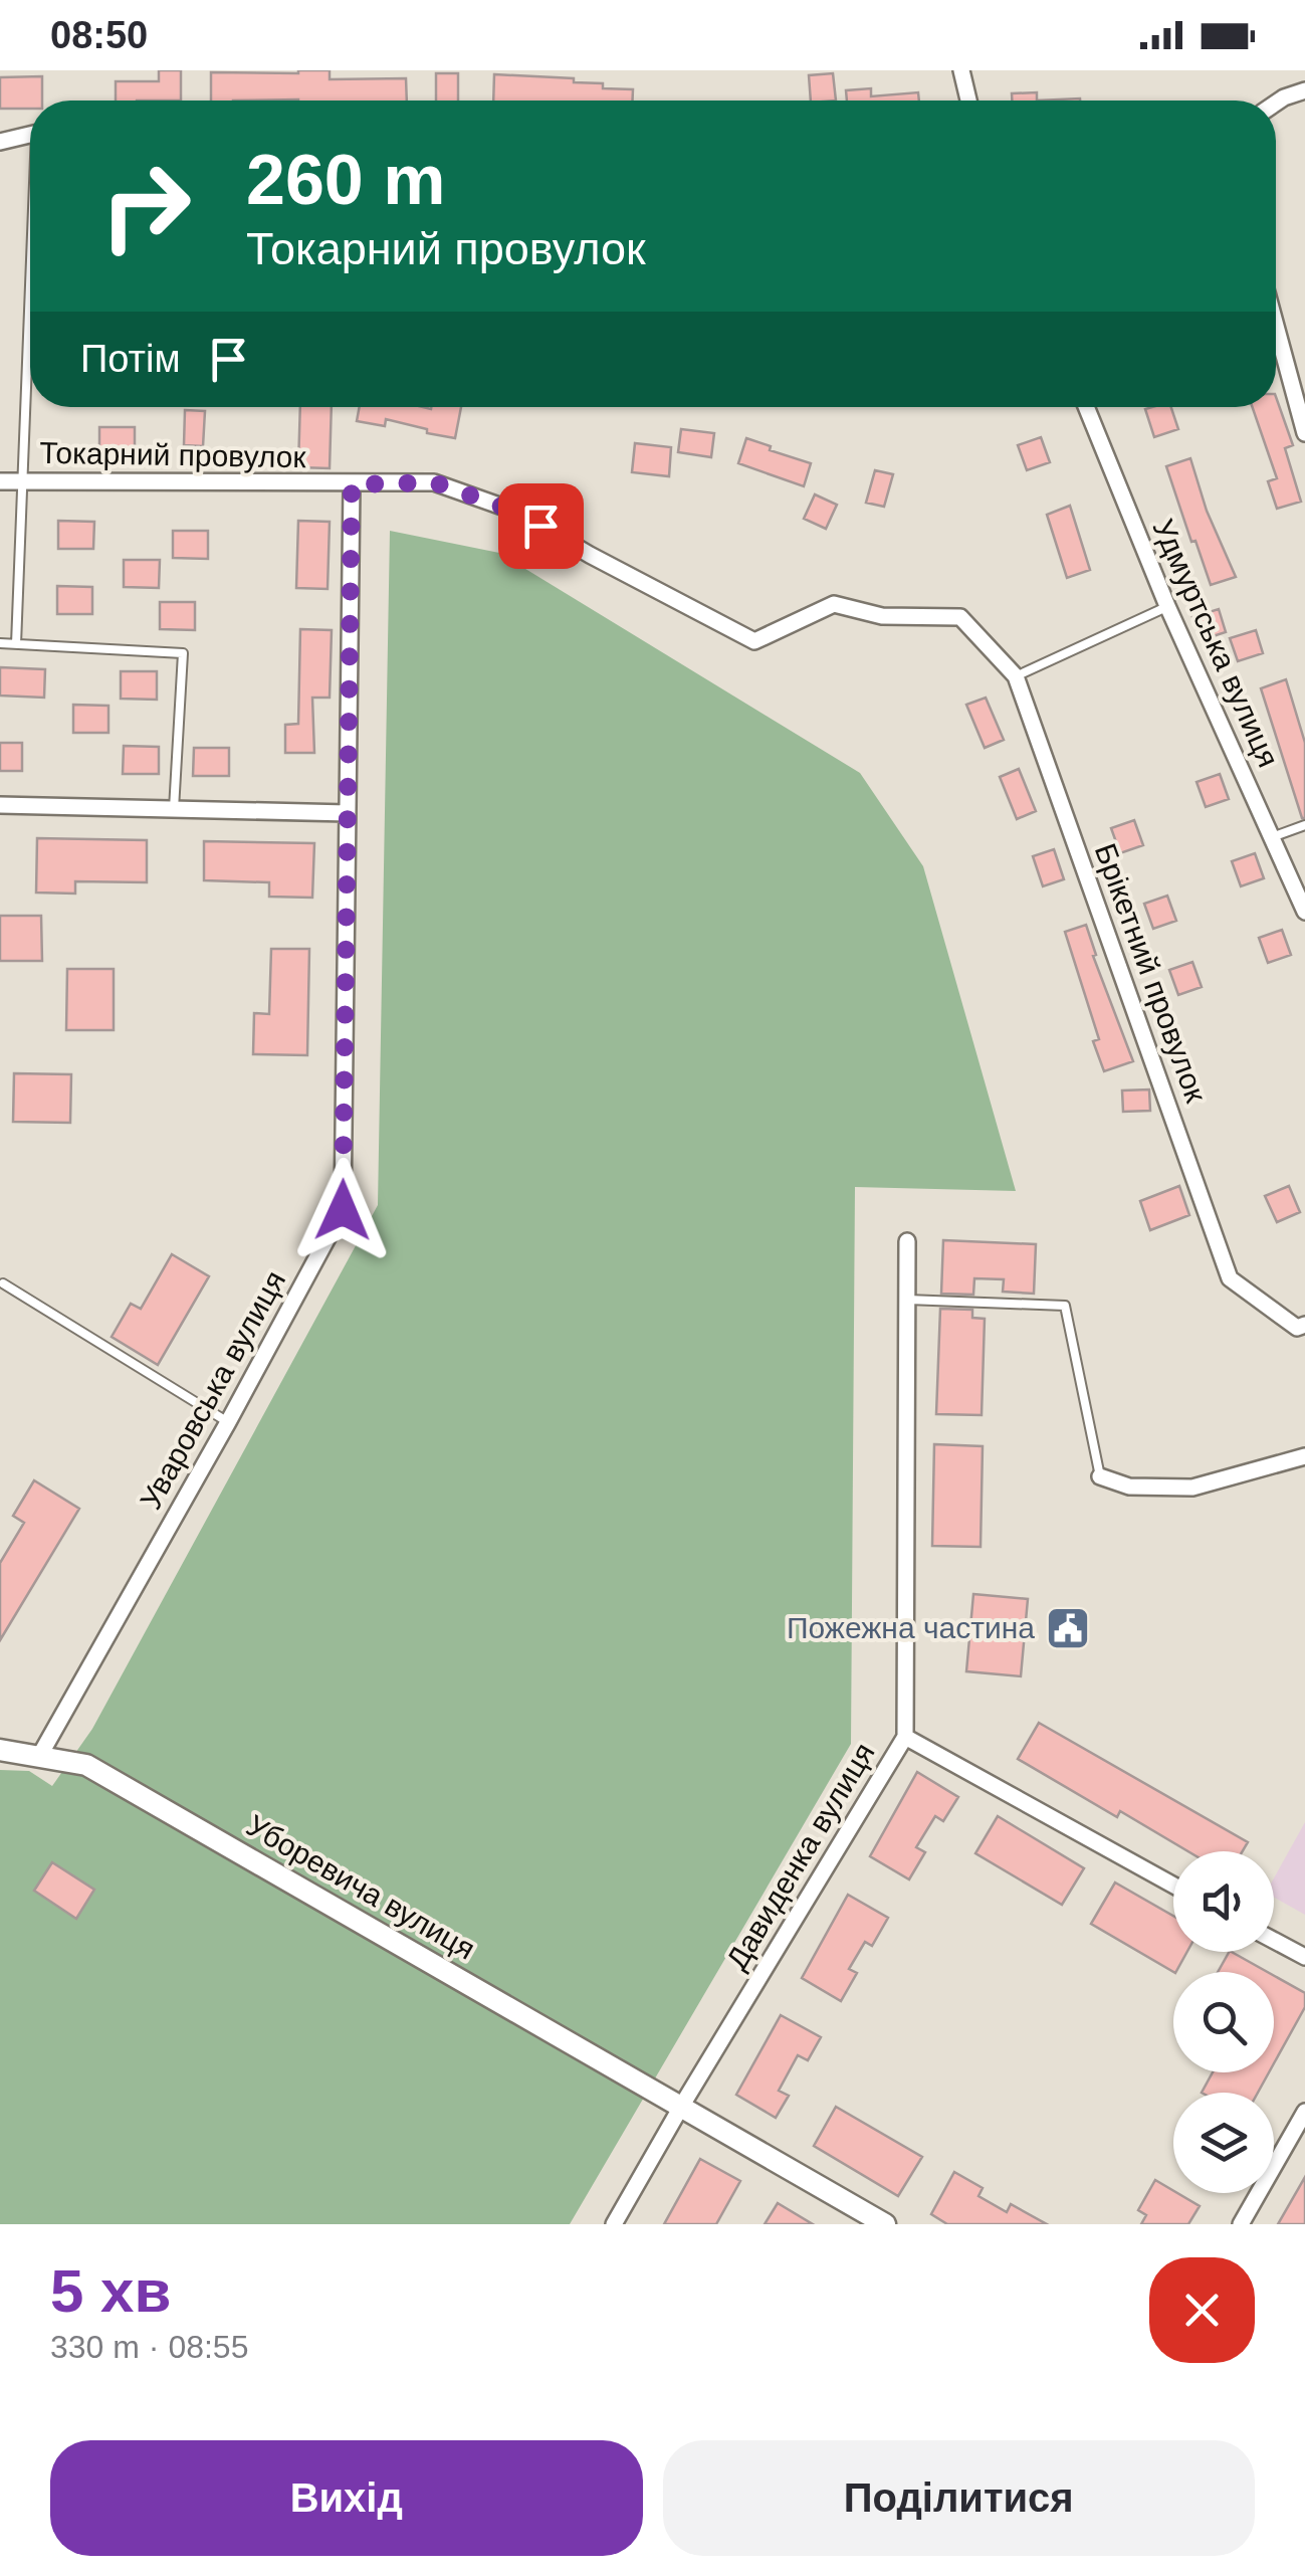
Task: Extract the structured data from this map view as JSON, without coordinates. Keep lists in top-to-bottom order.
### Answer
{
  "streets": {
    "street": [
      "Токарний провулок",
      "Удмуртська вулиця",
      "Брiкетний провулок",
      "Уваровська вулиця",
      "Давиденка вулиця",
      "Уборевича вулиця"
    ]
  },
  "crossings": [
    ["Токарний провулок", "Брiкетний провулок"],
    ["Токарний провулок", "Уваровська вулиця"],
    ["Уваровська вулиця", "Уборевича вулиця"],
    ["Давиденка вулиця", "Уборевича вулиця"]
  ],
  "places": {
    "public building": ["Пожежна частина"]
  },
  "page": {
    "status": "08:50",
    "turn": ["260 m", "Токарний провулок"],
    "then": "Потім",
    "heading": ["5 хв", "330 m · 08:55"],
    "buttons": ["Вихід", "Поділитися"]
  }
}
